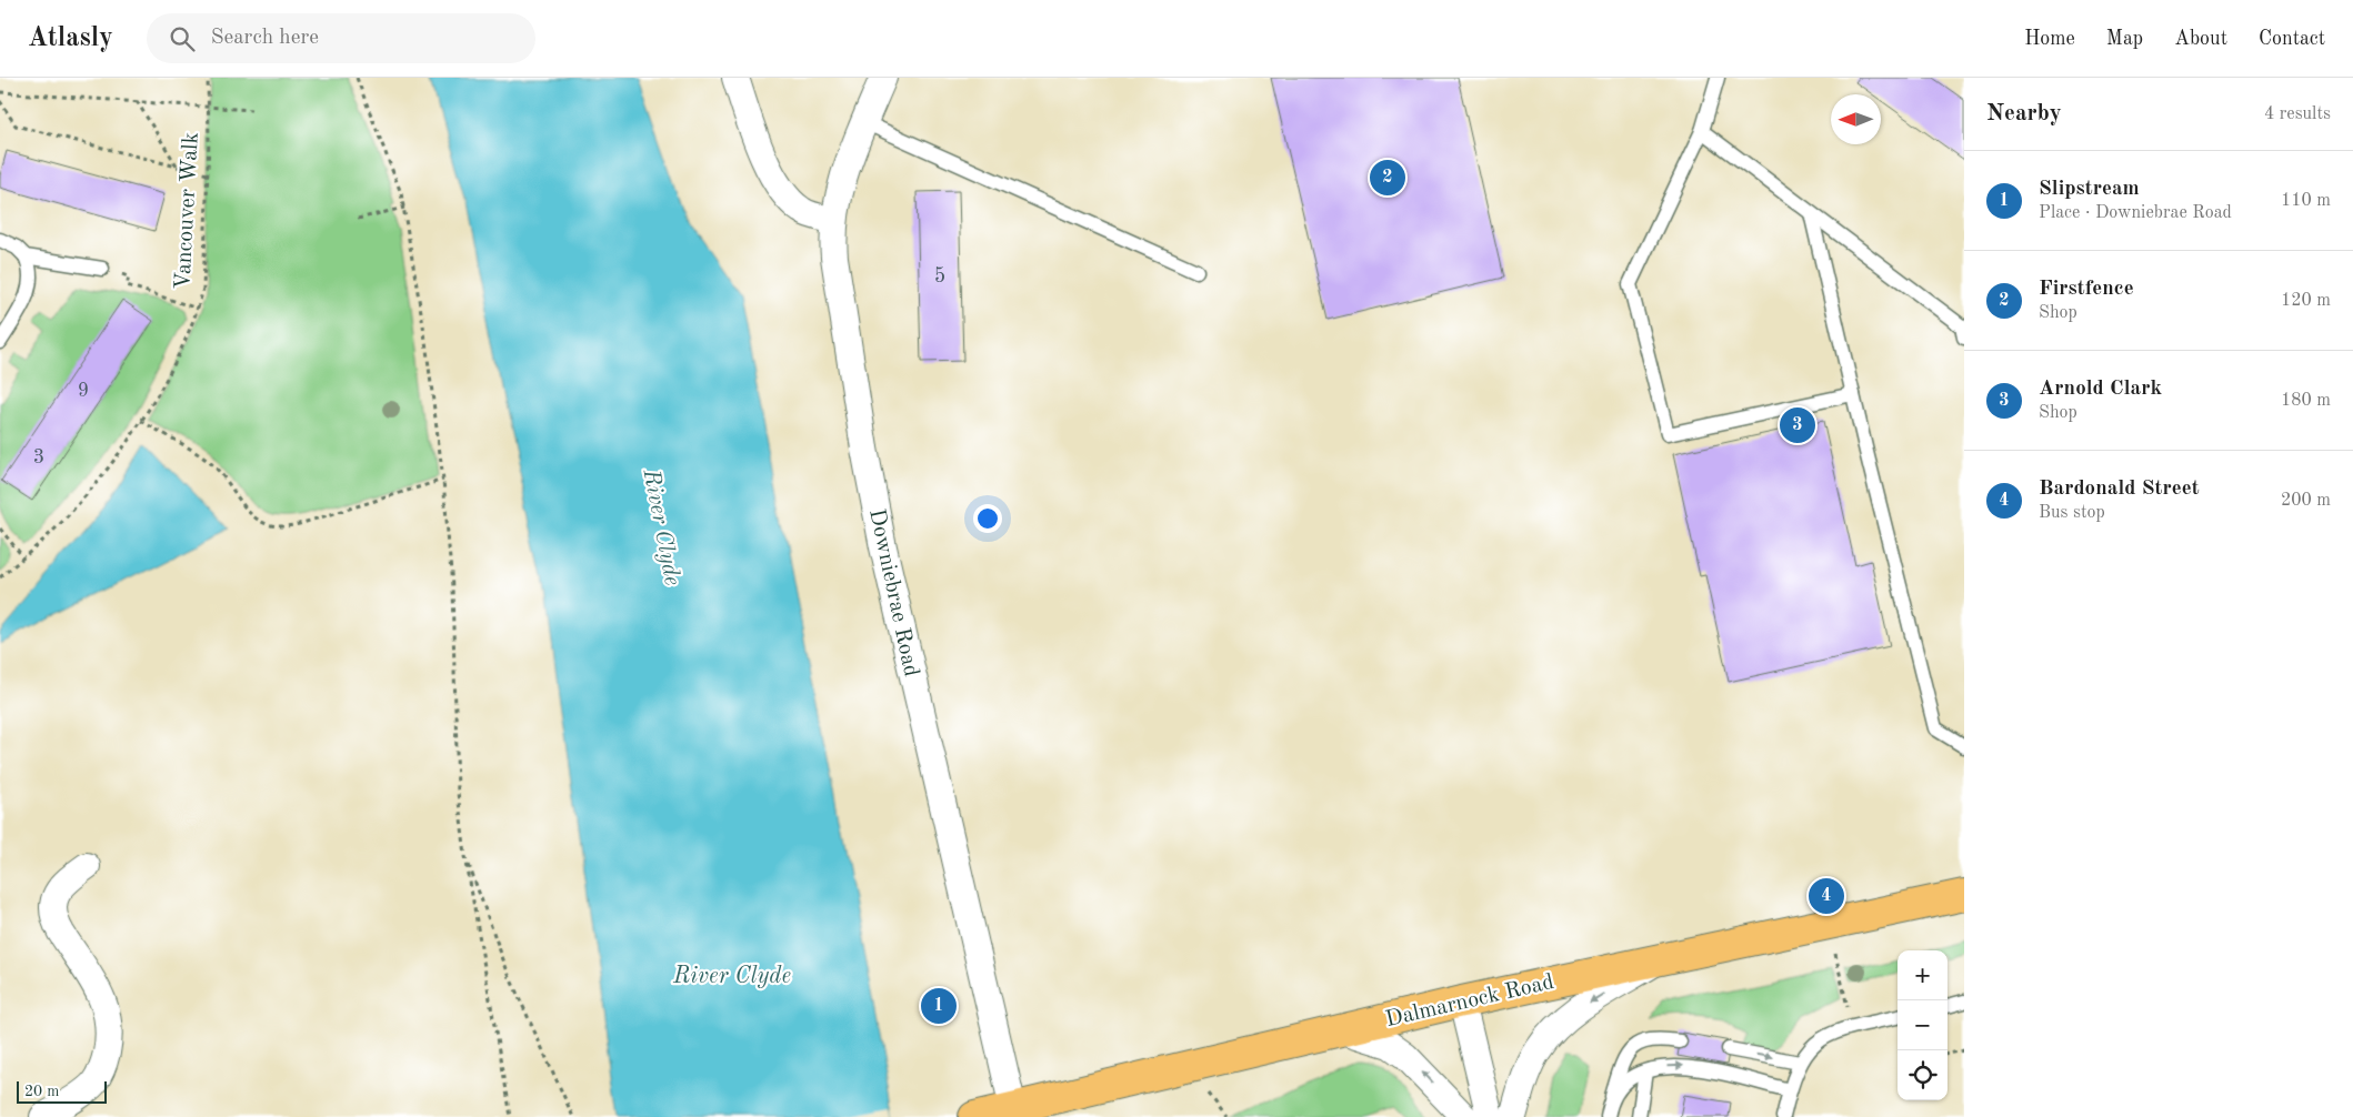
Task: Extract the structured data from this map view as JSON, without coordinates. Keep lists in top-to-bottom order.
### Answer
{
  "streets": {
    "main road": ["Dalmarnock Road"],
    "street": ["Downiebrae Road"],
    "path": ["Vancouver Walk"]
  },
  "crossings": [
    ["Downiebrae Road", "Dalmarnock Road"]
  ],
  "water": ["River Clyde"],
  "house_numbers": ["5", "9", "3"],
  "scale_bar": "20 m",
  "north": "left",
  "page": {
    "header": "Atlasly",
    "search": "Search here",
    "nav": [
      "Home",
      "Map",
      "About",
      "Contact"
    ],
    "heading": ["Nearby", "4 results"],
    "list": [
      {
        "mark": "1",
        "name": "Slipstream",
        "note": "Place · Downiebrae Road",
        "value": "110 m"
      },
      {
        "mark": "2",
        "name": "Firstfence",
        "note": "Shop",
        "value": "120 m"
      },
      {
        "mark": "3",
        "name": "Arnold Clark",
        "note": "Shop",
        "value": "180 m"
      },
      {
        "mark": "4",
        "name": "Bardonald Street",
        "note": "Bus stop",
        "value": "200 m"
      }
    ],
    "pins": [
      "2",
      "3",
      "4",
      "1"
    ],
    "map_buttons": ["+", "−"],
    "scale": "20 m"
  }
}
